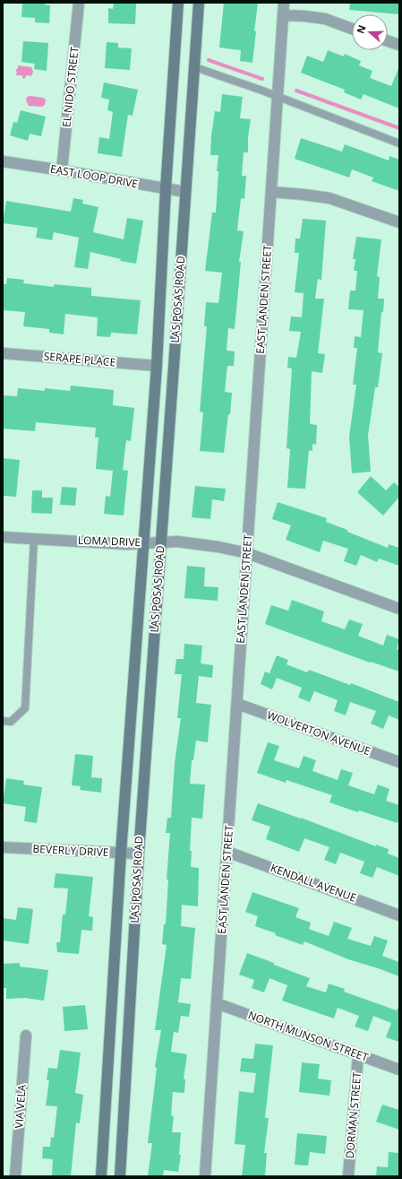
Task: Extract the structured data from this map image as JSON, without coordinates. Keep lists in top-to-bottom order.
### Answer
{
  "streets": {
    "main road": ["LAS POSAS ROAD"],
    "street": [
      "EL NIDO STREET",
      "EAST LOOP DRIVE",
      "EAST LANDEN STREET",
      "SERAPE PLACE",
      "LOMA DRIVE",
      "WOLVERTON AVENUE",
      "BEVERLY DRIVE",
      "KENDALL AVENUE",
      "NORTH MUNSON STREET",
      "VIA VELA",
      "DORMAN STREET"
    ]
  },
  "crossings": [
    ["EL NIDO STREET", "EAST LOOP DRIVE"],
    ["EAST LOOP DRIVE", "LAS POSAS ROAD"],
    ["LAS POSAS ROAD", "SERAPE PLACE"],
    ["LAS POSAS ROAD", "LOMA DRIVE"],
    ["LAS POSAS ROAD", "BEVERLY DRIVE"],
    ["EAST LANDEN STREET", "LOMA DRIVE"],
    ["EAST LANDEN STREET", "WOLVERTON AVENUE"],
    ["EAST LANDEN STREET", "KENDALL AVENUE"],
    ["EAST LANDEN STREET", "NORTH MUNSON STREET"],
    ["NORTH MUNSON STREET", "DORMAN STREET"]
  ],
  "north": "left"
}
